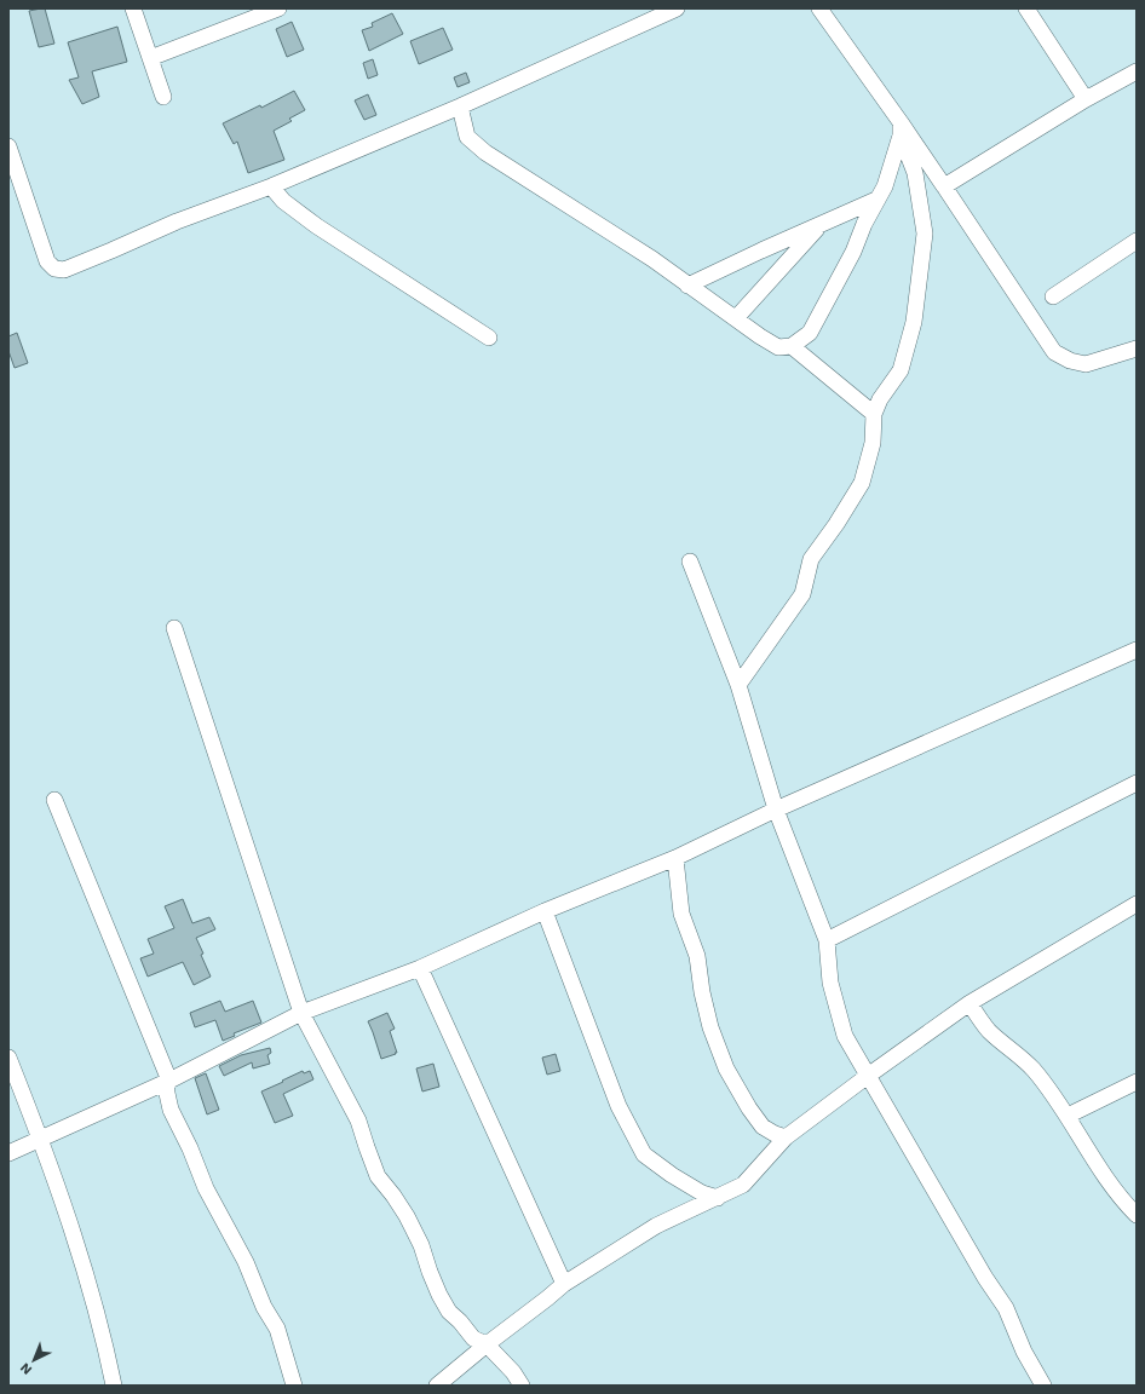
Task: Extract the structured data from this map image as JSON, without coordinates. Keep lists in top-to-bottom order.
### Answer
{
  "north": "bottom left"
}
